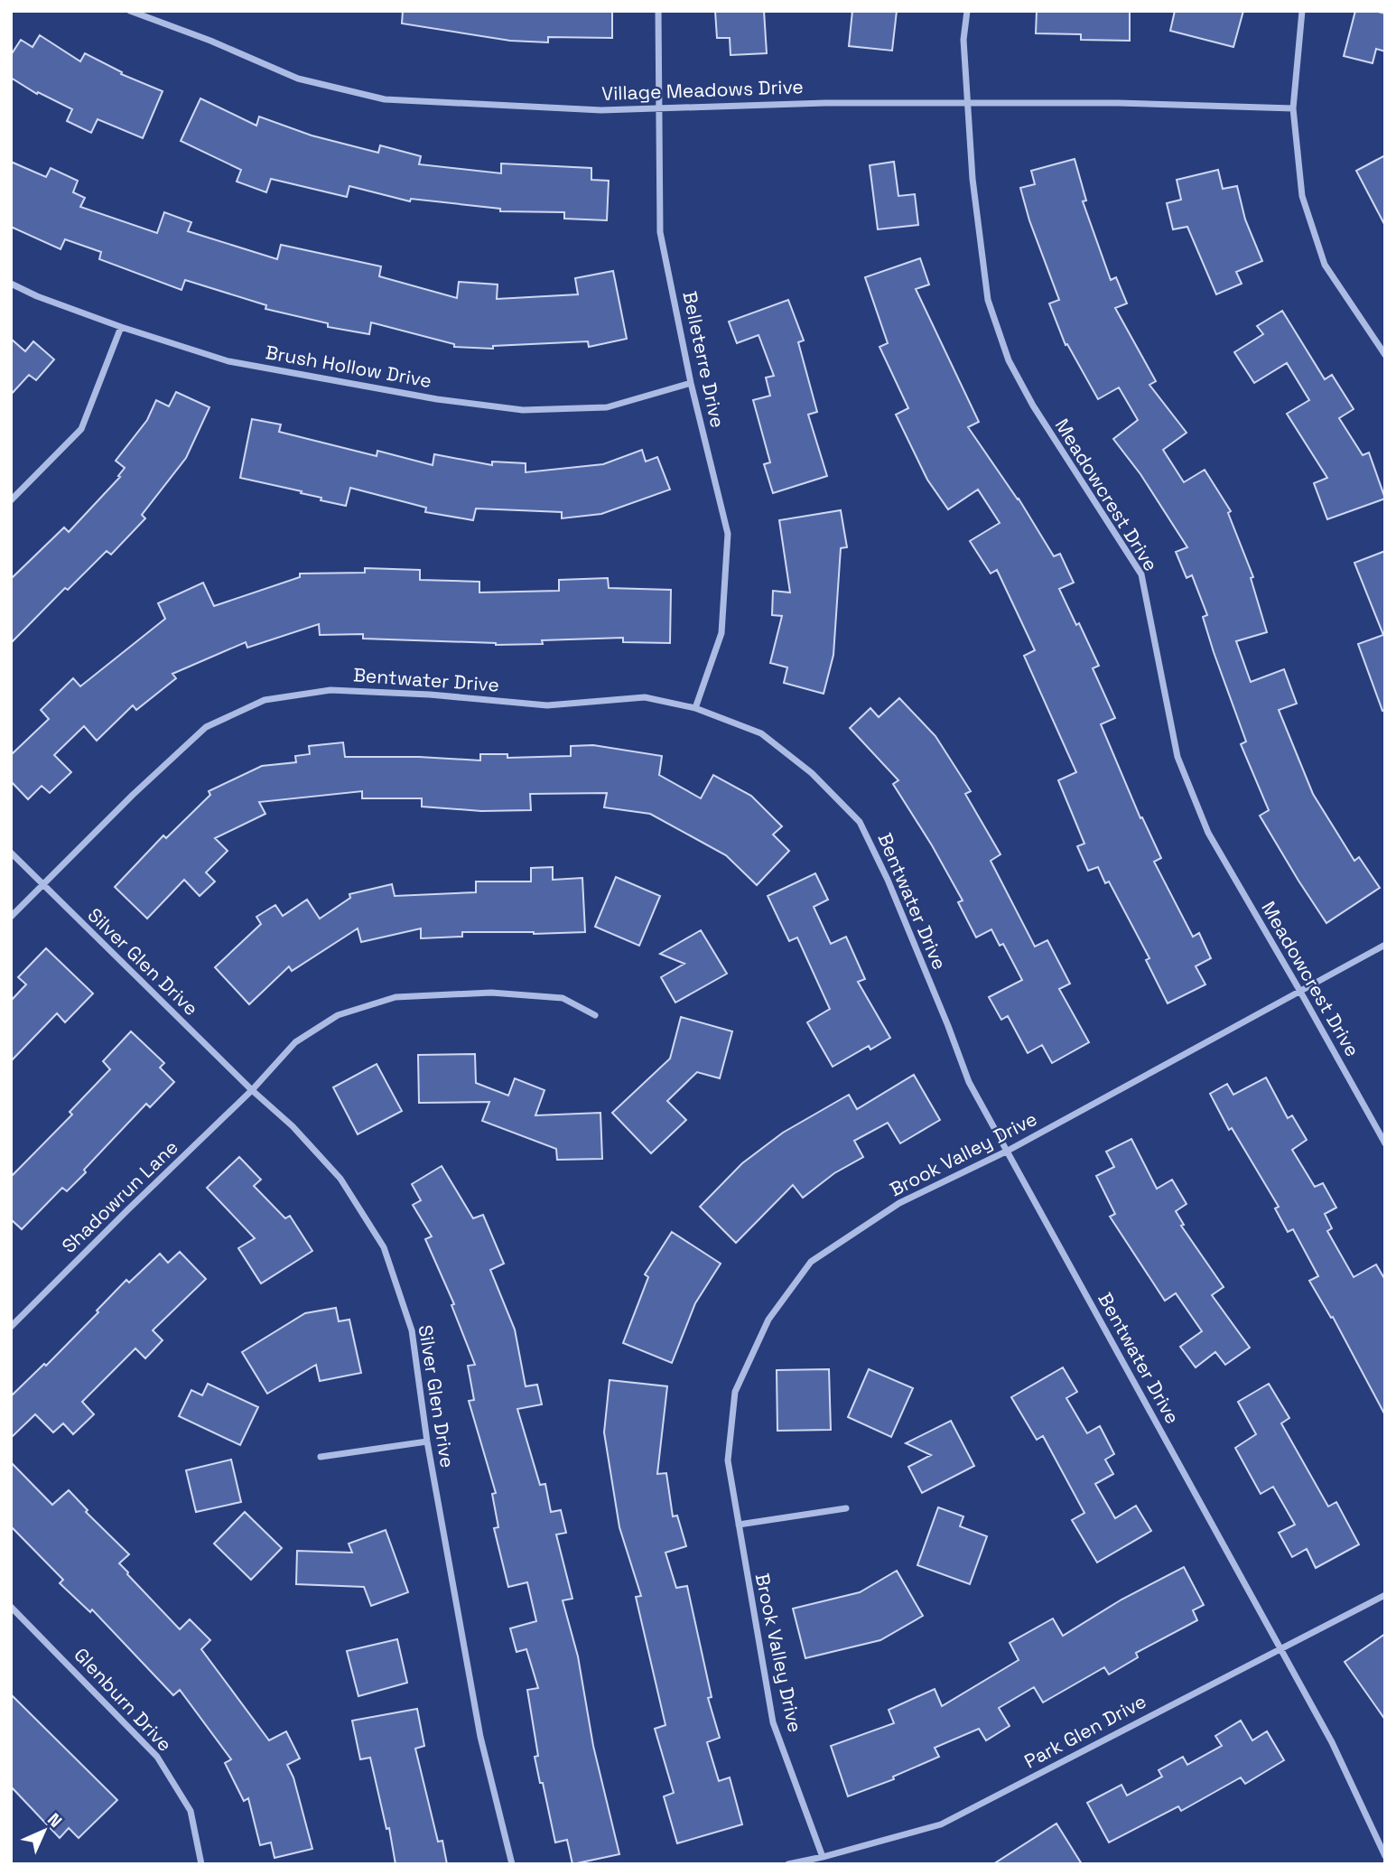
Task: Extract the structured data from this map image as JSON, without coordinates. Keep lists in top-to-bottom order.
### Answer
{
  "streets": {
    "street": [
      "Village Meadows Drive",
      "Belleterre Drive",
      "Brush Hollow Drive",
      "Meadowcrest Drive",
      "Bentwater Drive",
      "Silver Glen Drive",
      "Brook Valley Drive",
      "Shadowrun Lane",
      "Glenburn Drive",
      "Park Glen Drive"
    ]
  },
  "crossings": [
    ["Village Meadows Drive", "Belleterre Drive"],
    ["Village Meadows Drive", "Meadowcrest Drive"],
    ["Belleterre Drive", "Brush Hollow Drive"],
    ["Belleterre Drive", "Bentwater Drive"],
    ["Meadowcrest Drive", "Brook Valley Drive"],
    ["Bentwater Drive", "Silver Glen Drive"],
    ["Bentwater Drive", "Brook Valley Drive"],
    ["Bentwater Drive", "Park Glen Drive"],
    ["Silver Glen Drive", "Shadowrun Lane"],
    ["Brook Valley Drive", "Park Glen Drive"]
  ],
  "north": "top right"
}
